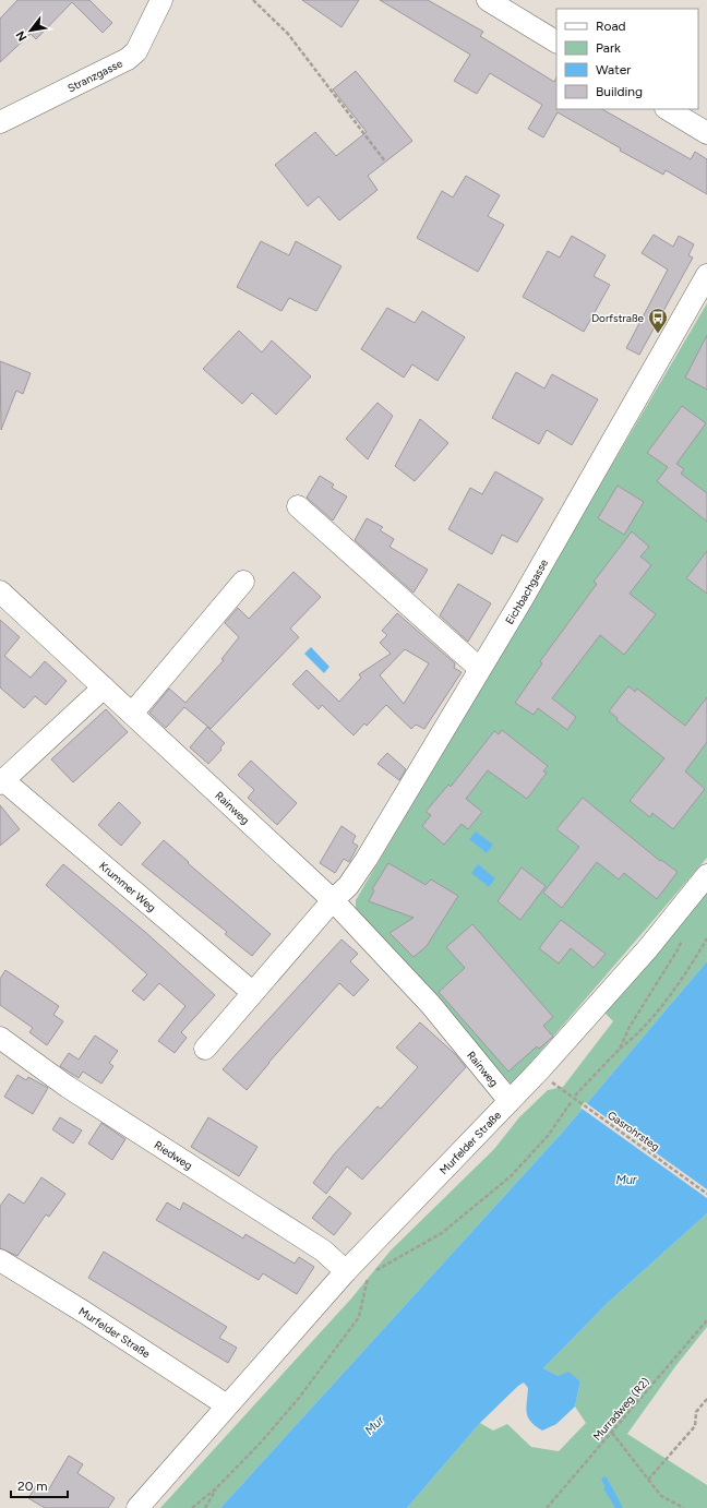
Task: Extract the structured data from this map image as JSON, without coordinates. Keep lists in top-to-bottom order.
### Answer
{
  "streets": {
    "street": [
      "Stranzgasse",
      "Eichbachgasse",
      "Rainweg",
      "Krummer Weg",
      "Murfelder Straße",
      "Riedweg"
    ],
    "path": ["Gasrohrsteg", "Murradweg (R2)"]
  },
  "crossings": [
    ["Eichbachgasse", "Rainweg"],
    ["Rainweg", "Krummer Weg"],
    ["Rainweg", "Murfelder Straße"],
    ["Murfelder Straße", "Riedweg"]
  ],
  "water": ["Mur"],
  "places": {
    "bus stop": ["Dorfstraße"]
  },
  "legend": [
    "Road",
    "Park",
    "Water",
    "Building"
  ],
  "scale_bar": "20 m",
  "north": "bottom left"
}
